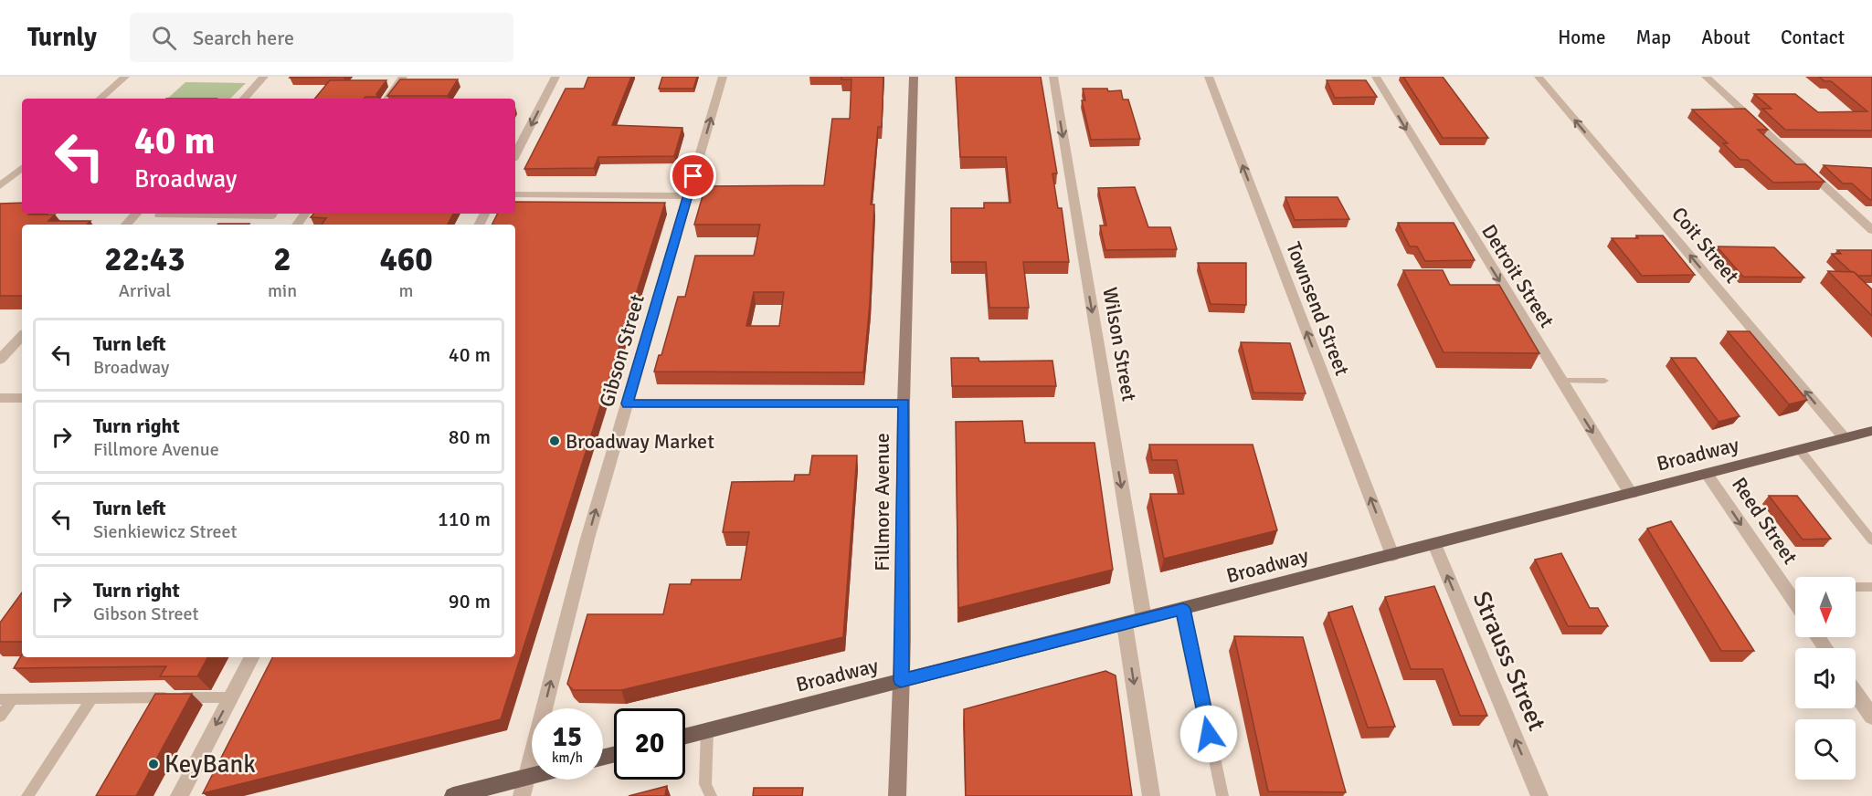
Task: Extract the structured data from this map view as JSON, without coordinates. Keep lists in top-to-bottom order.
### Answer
{
  "streets": {
    "main road": ["Broadway"],
    "street": [
      "Coit Street",
      "Detroit Street",
      "Townsend Street",
      "Wilson Street",
      "Gibson Street",
      "Fillmore Avenue",
      "Reed Street",
      "Strauss Street"
    ]
  },
  "crossings": [
    ["Coit Street", "Broadway"],
    ["Detroit Street", "Broadway"],
    ["Townsend Street", "Broadway"],
    ["Wilson Street", "Broadway"],
    ["Broadway", "Fillmore Avenue"],
    ["Broadway", "Reed Street"],
    ["Broadway", "Strauss Street"]
  ],
  "one_way": [
    "Coit Street",
    "Detroit Street",
    "Townsend Street",
    "Wilson Street",
    "Gibson Street",
    "Reed Street",
    "Strauss Street"
  ],
  "places": ["Broadway Market", "KeyBank"],
  "north": "bottom",
  "page": {
    "header": "Turnly",
    "search": "Search here",
    "nav": [
      "Home",
      "Map",
      "About",
      "Contact"
    ],
    "turn": ["40 m", "Broadway"],
    "eta": [
      "22:43",
      "Arrival",
      "2",
      "min",
      "460",
      "m"
    ],
    "list": [
      {
        "name": "Turn left",
        "note": "Broadway",
        "value": "40 m"
      },
      {
        "name": "Turn right",
        "note": "Fillmore Avenue",
        "value": "80 m"
      },
      {
        "name": "Turn left",
        "note": "Sienkiewicz Street",
        "value": "110 m"
      },
      {
        "name": "Turn right",
        "note": "Gibson Street",
        "value": "90 m"
      }
    ],
    "speed": "15 km/h",
    "limit": "20"
  }
}
